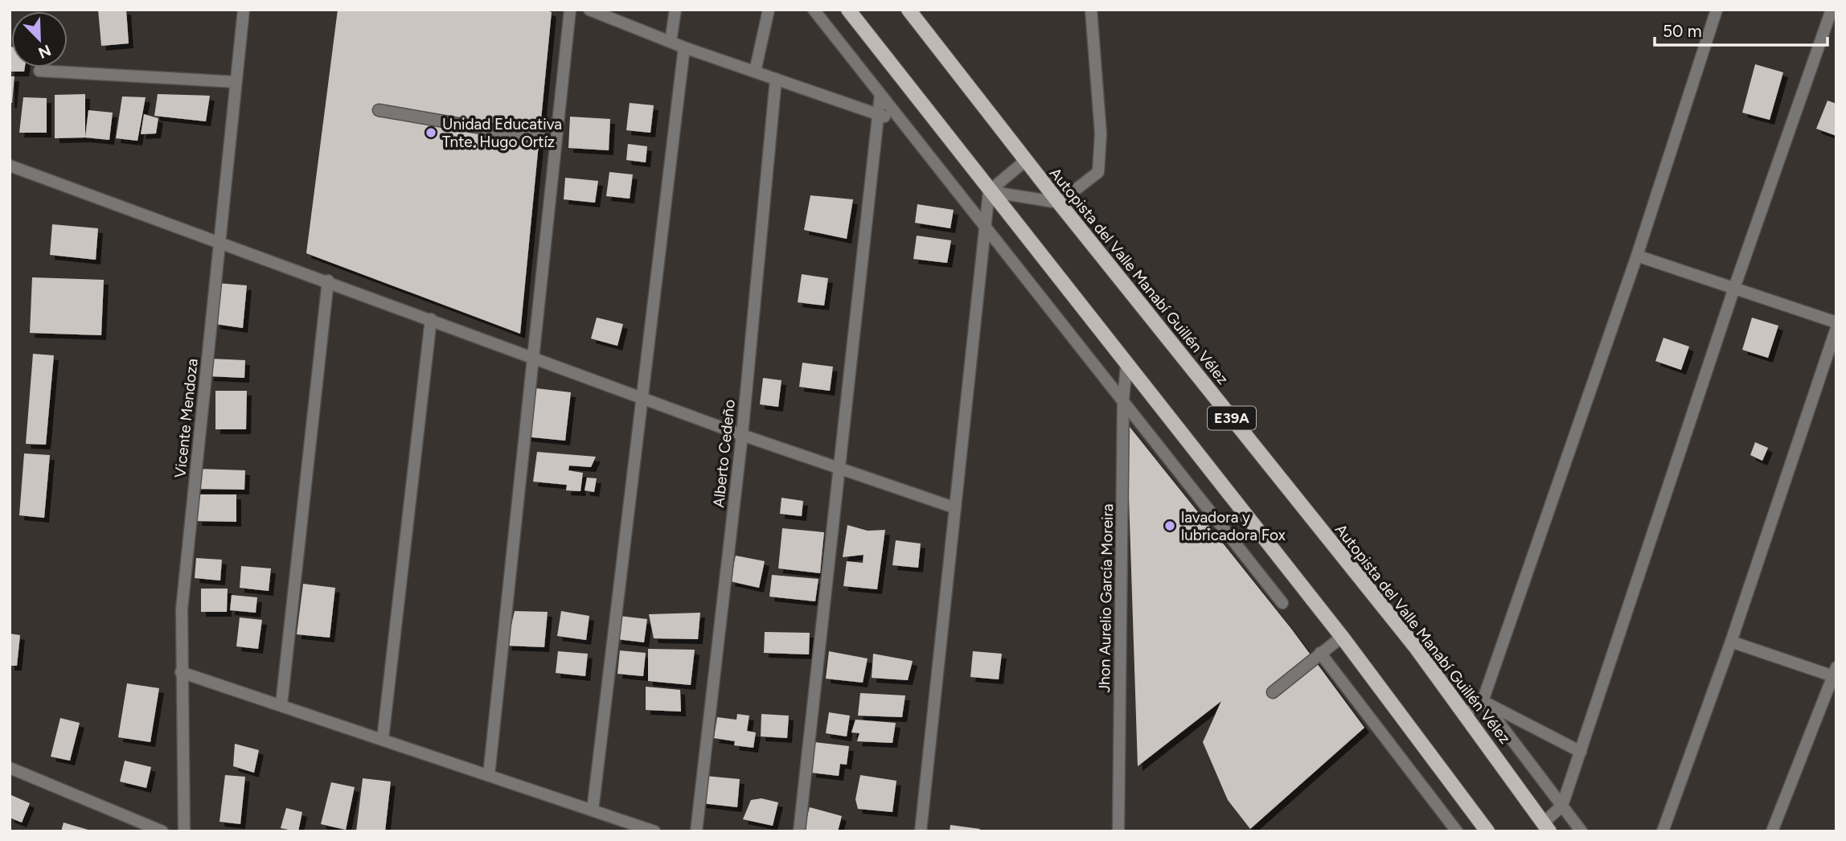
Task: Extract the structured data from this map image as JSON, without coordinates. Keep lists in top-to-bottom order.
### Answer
{
  "streets": {
    "main road": ["Autopista del Valle Manabí Guillén Vélez", "E39A"],
    "street": ["Vicente Mendoza", "Alberto Cedeño", "Jhon Aurelio García Moreira"]
  },
  "places": ["Unidad Educativa Tnte. Hugo Ortíz", "lavadora y lubricadora Fox"],
  "scale_bar": "50 m",
  "north": "bottom right"
}
